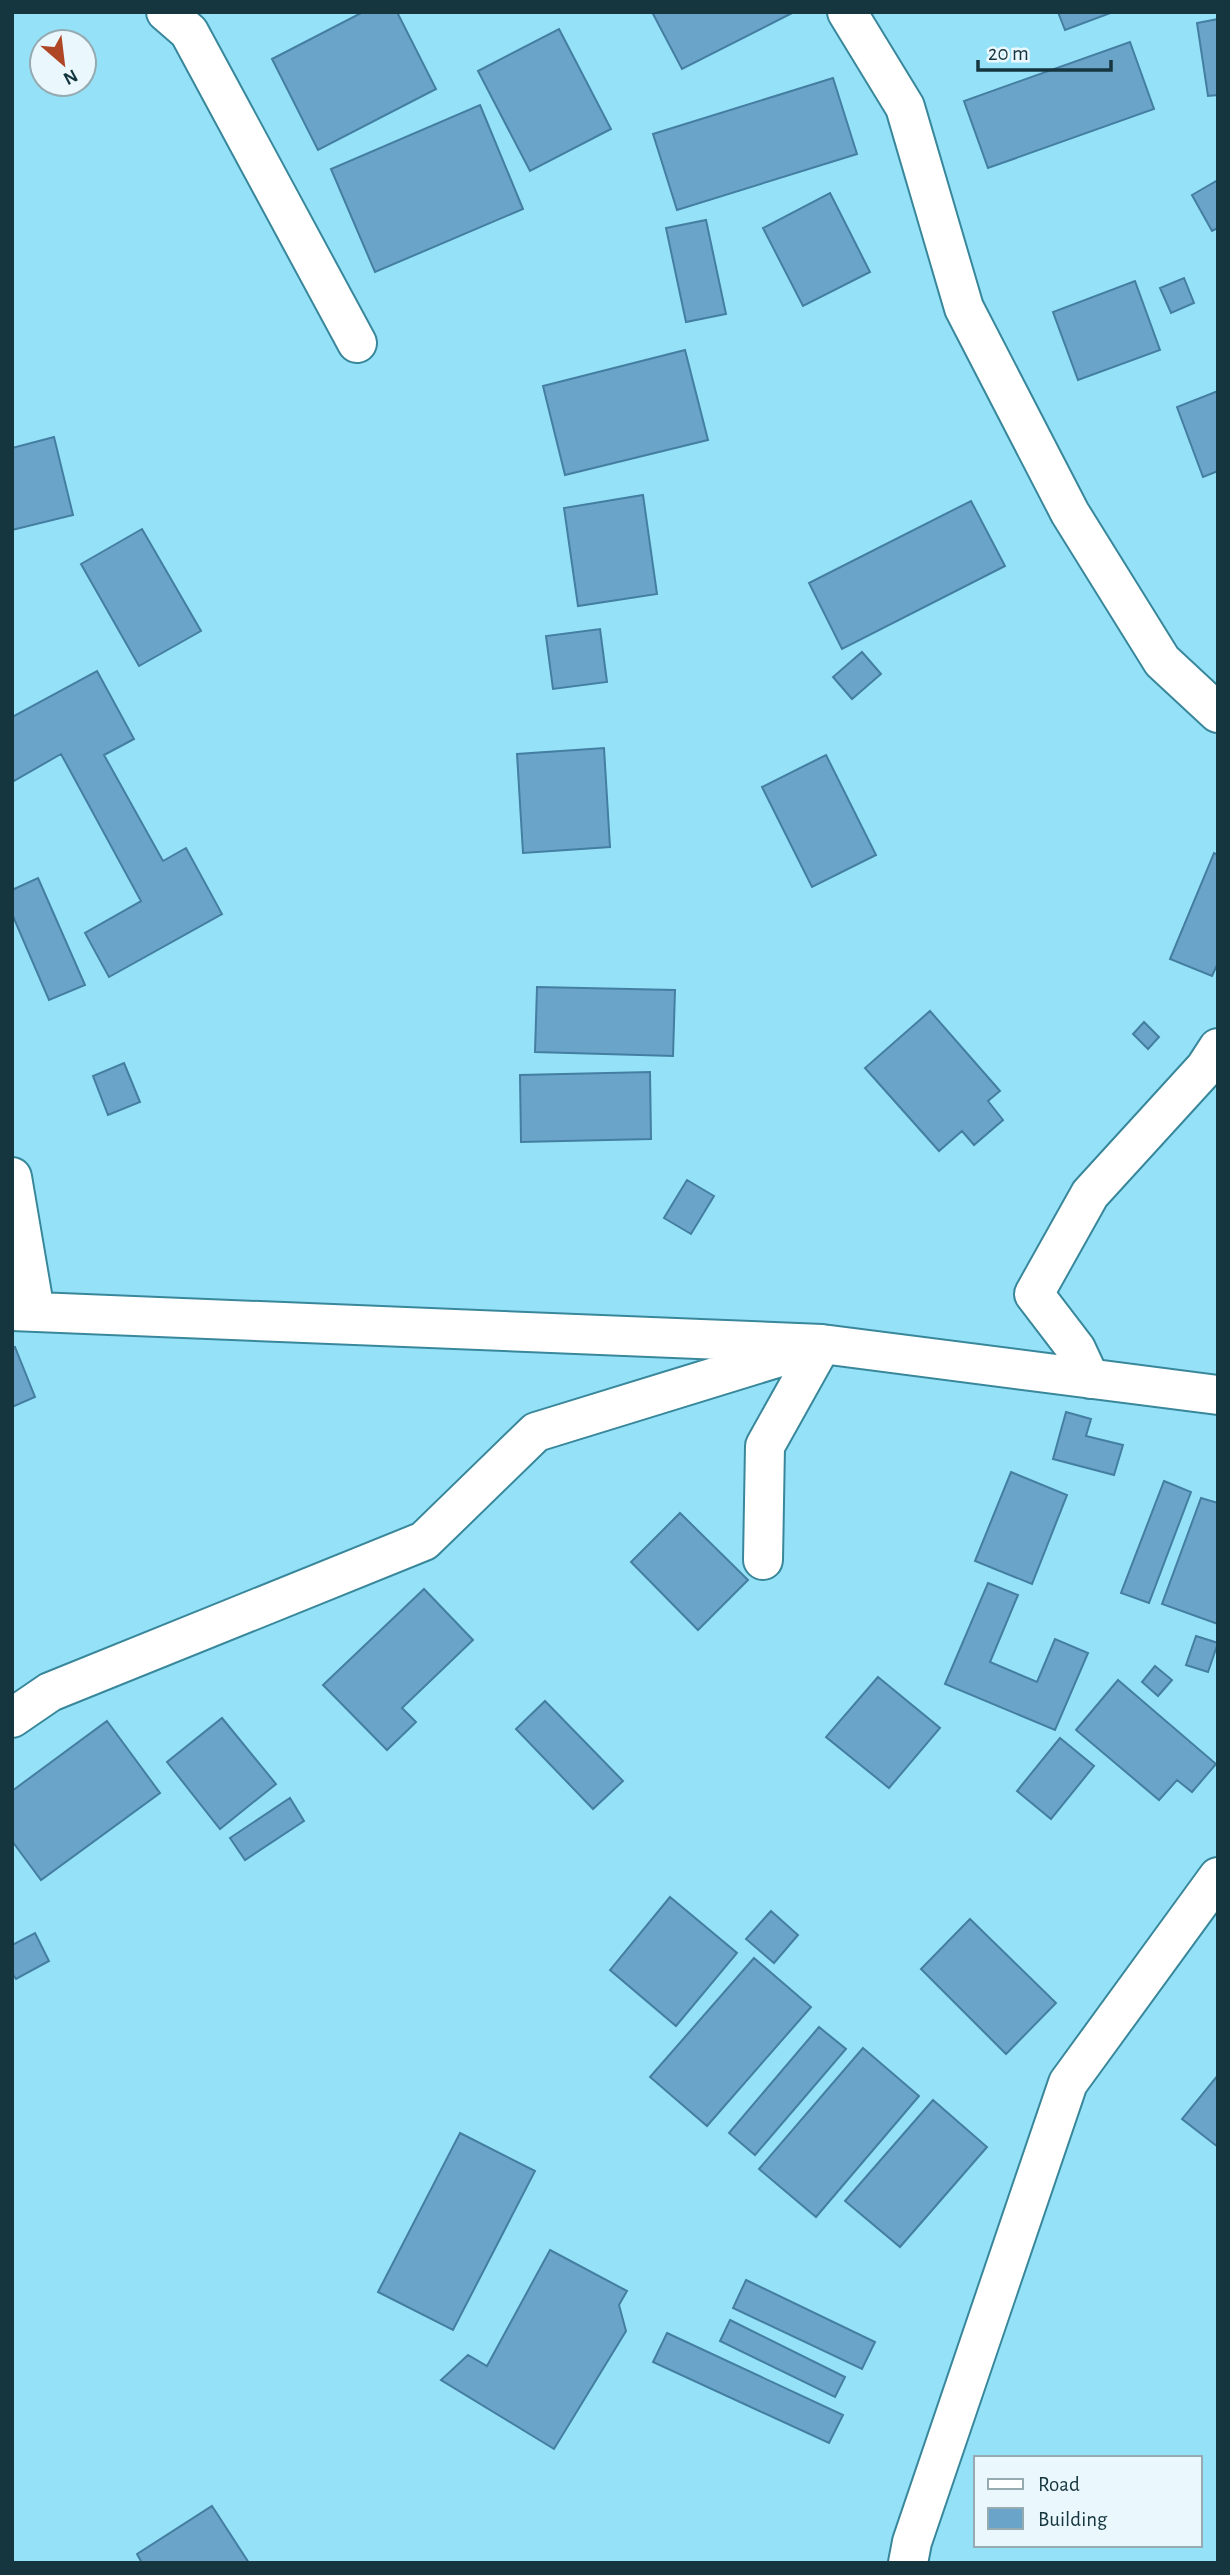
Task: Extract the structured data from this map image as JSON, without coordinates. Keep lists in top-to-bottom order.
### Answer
{
  "legend": ["Road", "Building"],
  "scale_bar": "20 m",
  "north": "bottom right"
}
